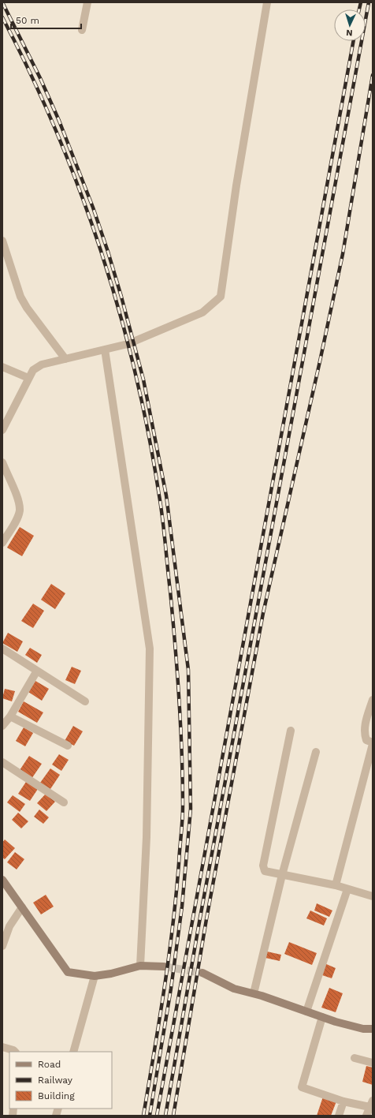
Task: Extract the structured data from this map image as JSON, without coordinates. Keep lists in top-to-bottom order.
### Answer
{
  "legend": ["Road", "Railway", "Building"],
  "scale_bar": "50 m",
  "north": "bottom"
}
